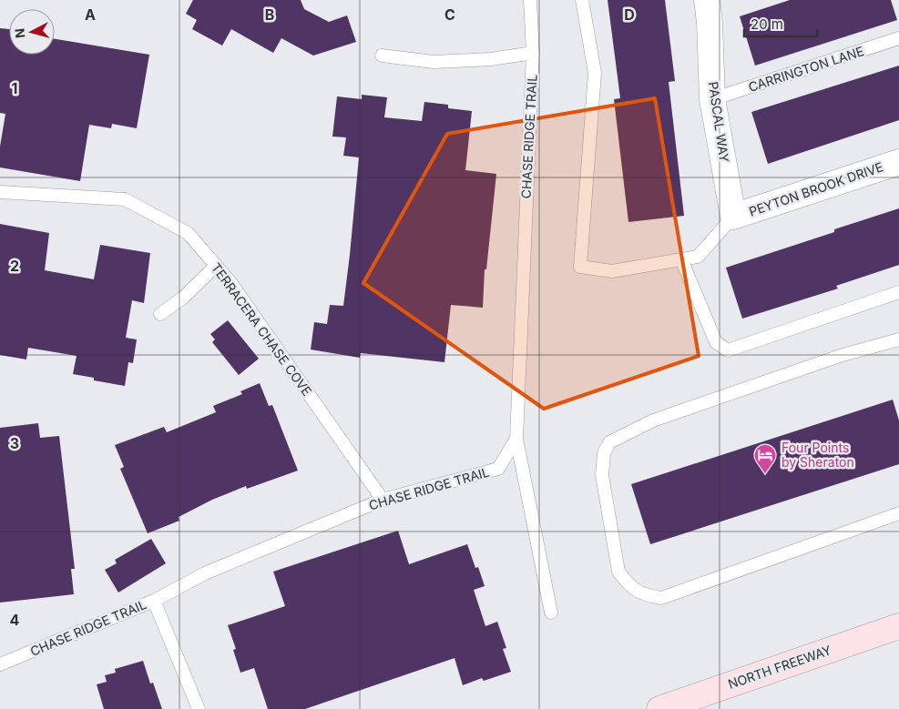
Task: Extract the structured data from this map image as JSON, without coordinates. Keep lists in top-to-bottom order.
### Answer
{
  "streets": {
    "main road": ["NORTH FREEWAY"],
    "street": ["PASCAL WAY", "PEYTON BROOK DRIVE"],
    "lane": ["CARRINGTON LANE", "CHASE RIDGE TRAIL", "TERRACERA CHASE COVE"]
  },
  "crossings": [
    ["CARRINGTON LANE", "PASCAL WAY"],
    ["PASCAL WAY", "PEYTON BROOK DRIVE"],
    ["CHASE RIDGE TRAIL", "TERRACERA CHASE COVE"]
  ],
  "places": {
    "hotel": ["Four Points by Sheraton"]
  },
  "scale_bar": "20 m",
  "north": "left",
  "grid": {
    "columns": [
      "A",
      "B",
      "C",
      "D"
    ],
    "rows": [
      "1",
      "2",
      "3",
      "4"
    ]
  }
}
